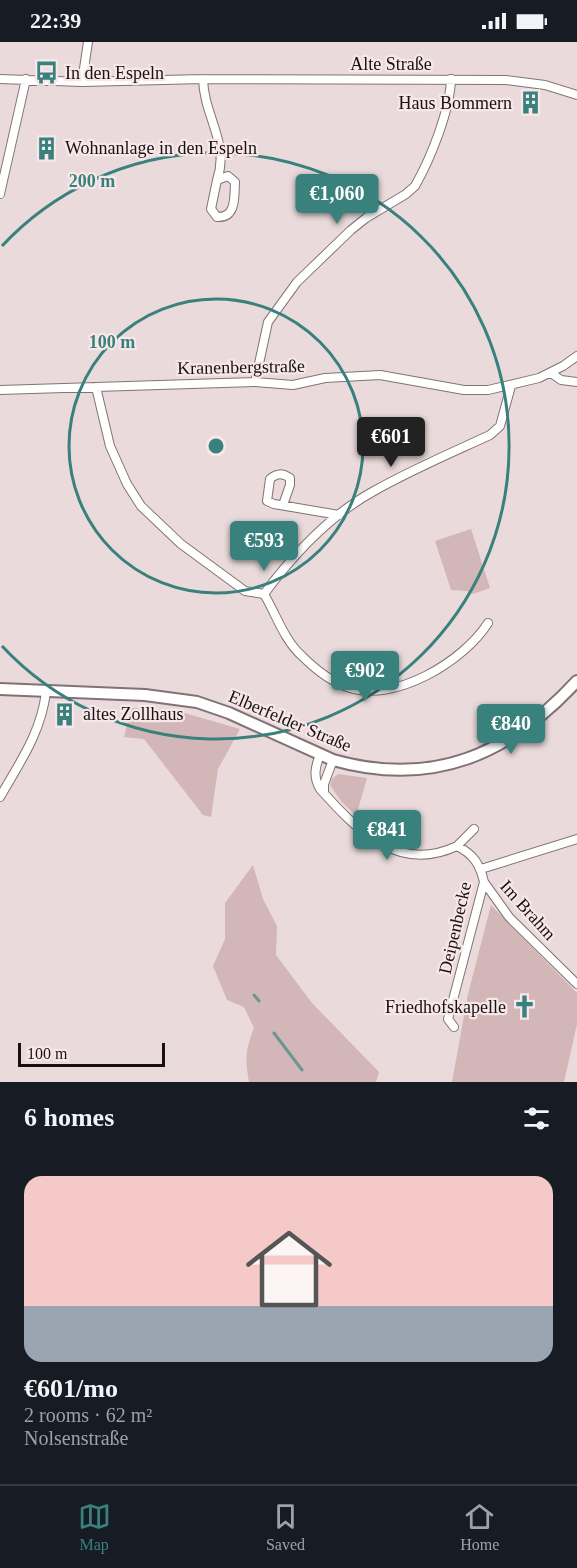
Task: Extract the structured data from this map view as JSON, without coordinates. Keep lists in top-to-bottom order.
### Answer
{
  "streets": {
    "main road": ["Elberfelder Straße"],
    "street": [
      "Alte Straße",
      "Kranenbergstraße",
      "Im Brahm",
      "Deipenbecke"
    ]
  },
  "crossings": [
    ["Im Brahm", "Deipenbecke"]
  ],
  "places": {
    "bus stop": ["In den Espeln"],
    "building": ["Haus Bommern", "Wohnanlage in den Espeln", "altes Zollhaus"],
    "church": ["Friedhofskapelle"]
  },
  "scale_bar": "100 m",
  "page": {
    "status": "22:39",
    "price": [
      "€1,060",
      "€601",
      "€593",
      "€902",
      "€840",
      "€841"
    ],
    "scale": "100 m",
    "heading": "6 homes",
    "list": [
      {
        "name": "€601/mo",
        "note": "2 rooms · 62 m² · Nolsenstraße"
      }
    ],
    "tabs": ["Map", "Saved", "Home"]
  },
  "rings": ["200 m", "100 m"]
}
